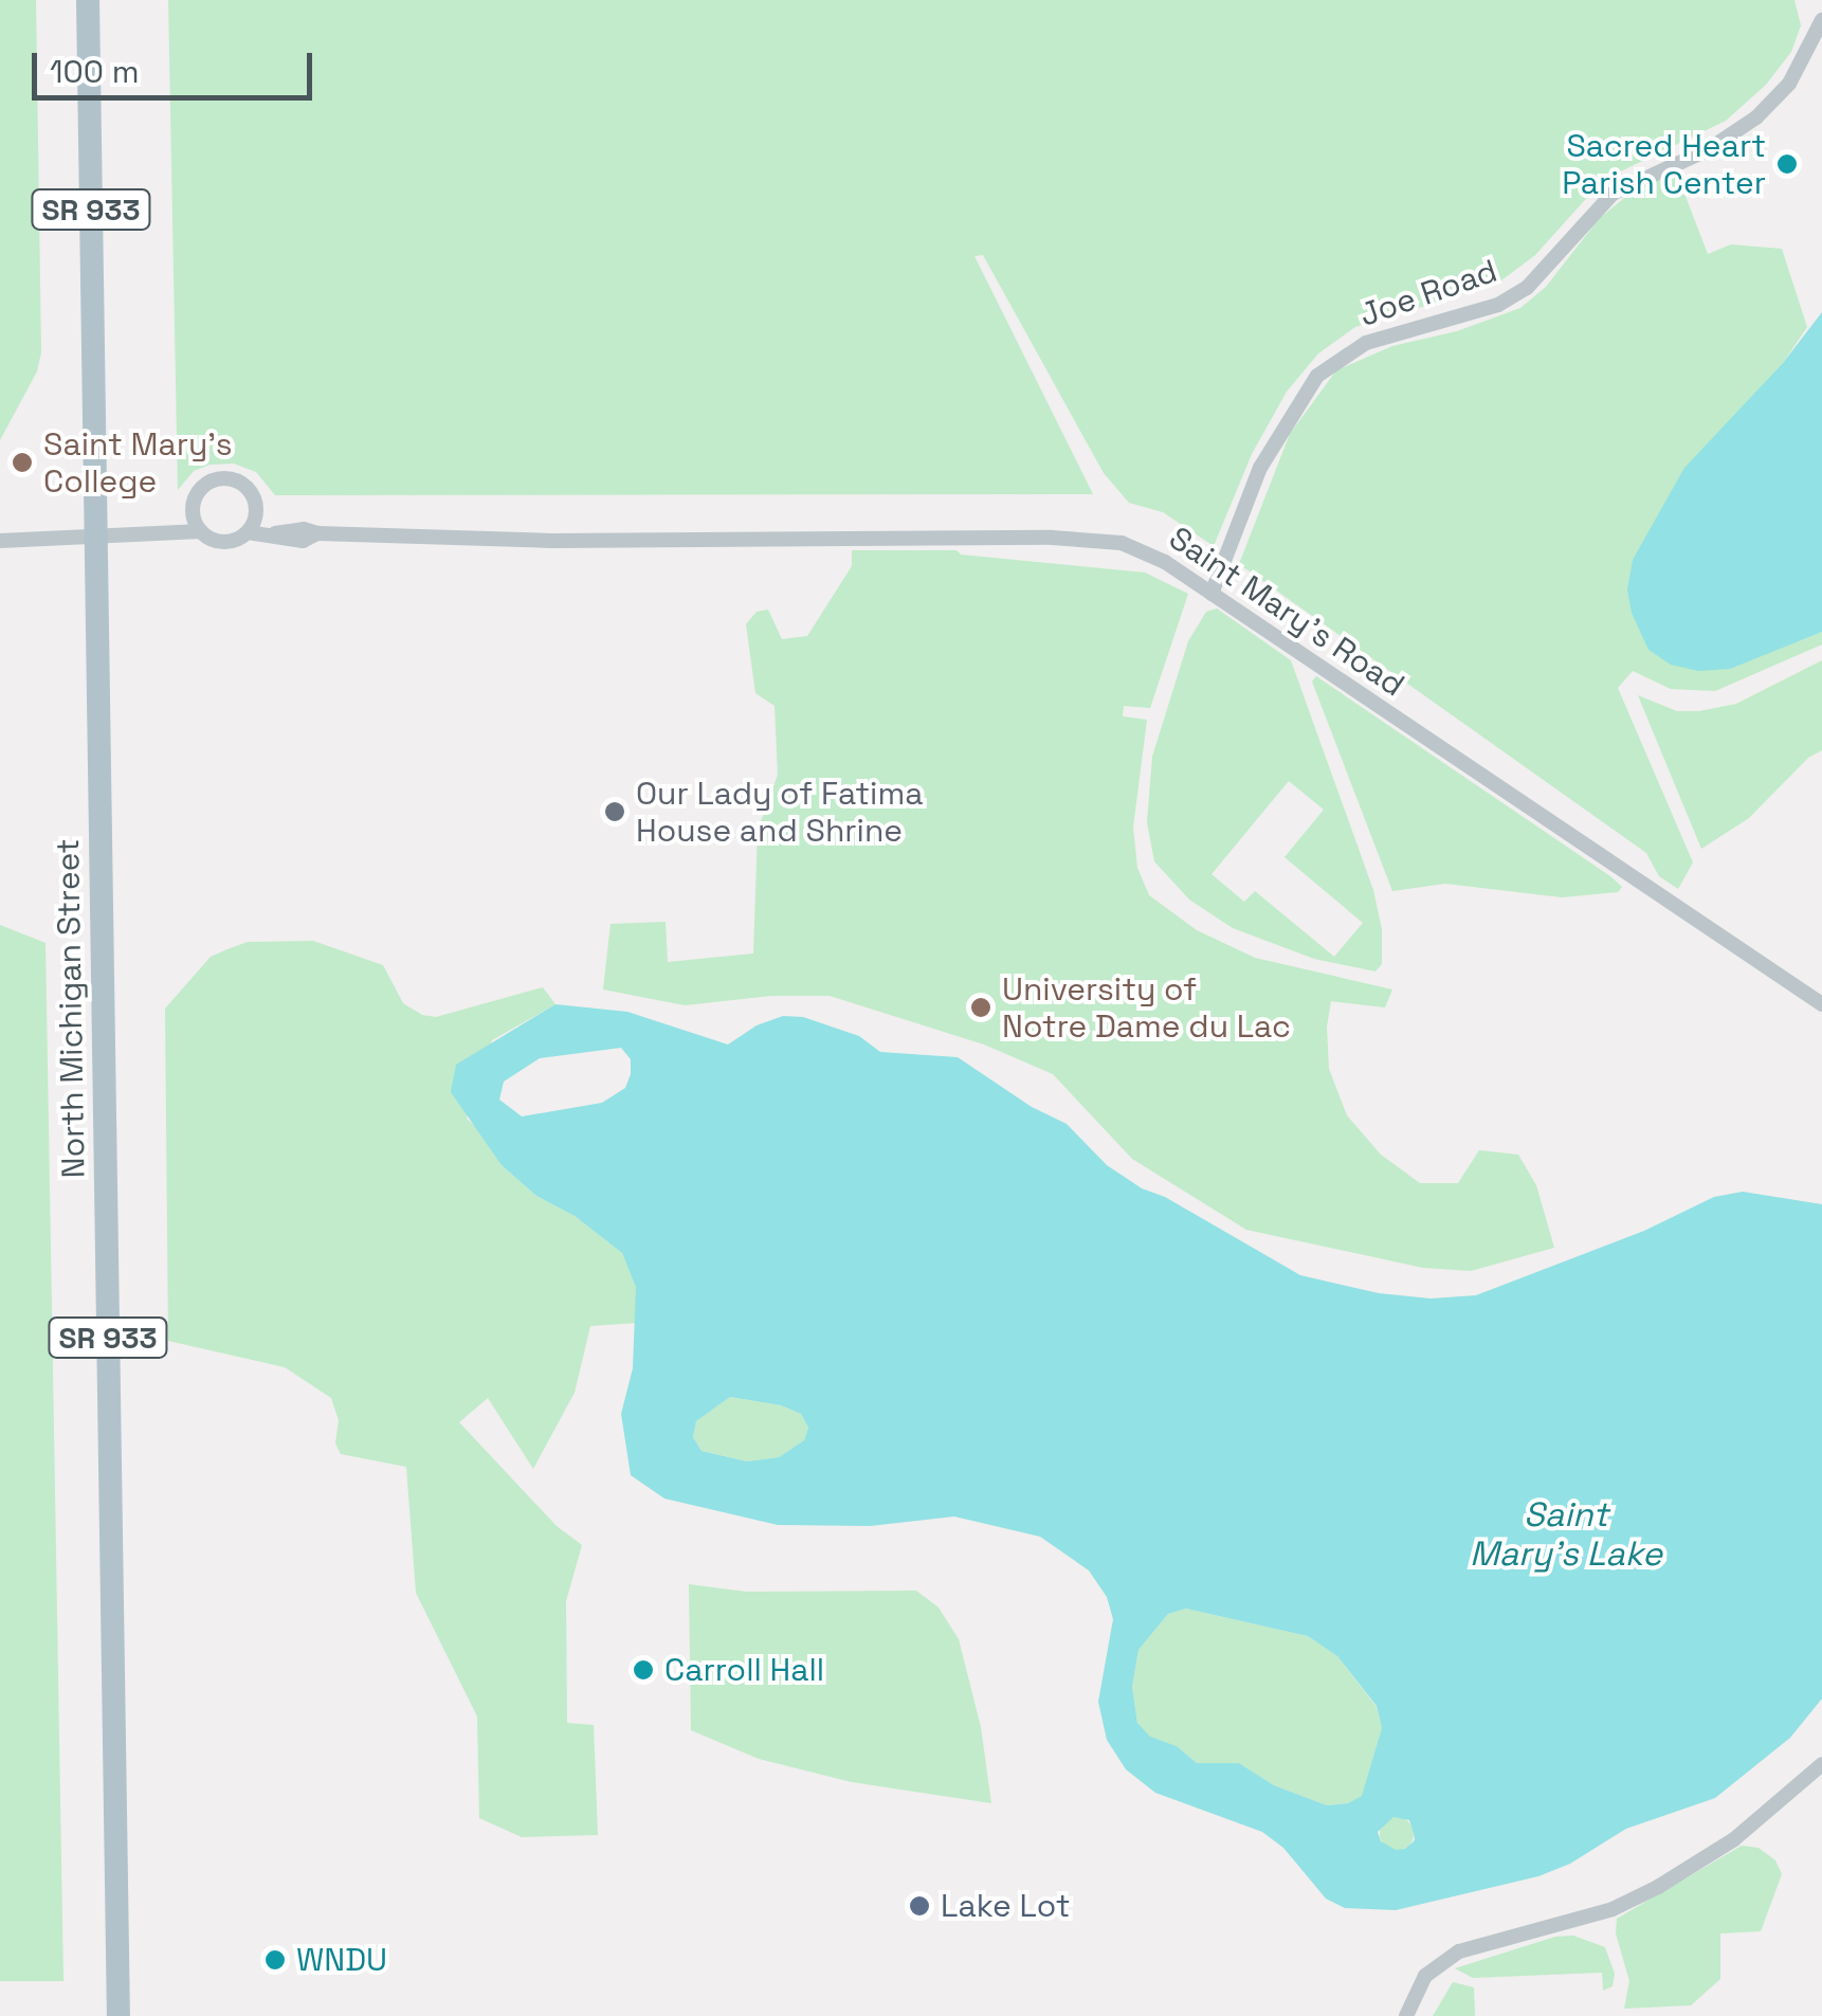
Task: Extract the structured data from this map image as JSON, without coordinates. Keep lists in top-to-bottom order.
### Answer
{
  "streets": {
    "main road": ["SR 933", "North Michigan Street"],
    "street": ["Joe Road", "Saint Mary's Road"]
  },
  "crossings": [
    ["Joe Road", "Saint Mary's Road"],
    ["Saint Mary's Road", "North Michigan Street"]
  ],
  "water": ["Saint Mary's Lake"],
  "places": [
    "Sacred Heart Parish Center",
    "Saint Mary's College",
    "Our Lady of Fatima House and Shrine",
    "University of Notre Dame du Lac",
    "Carroll Hall",
    "Lake Lot",
    "WNDU"
  ],
  "scale_bar": "100 m"
}
